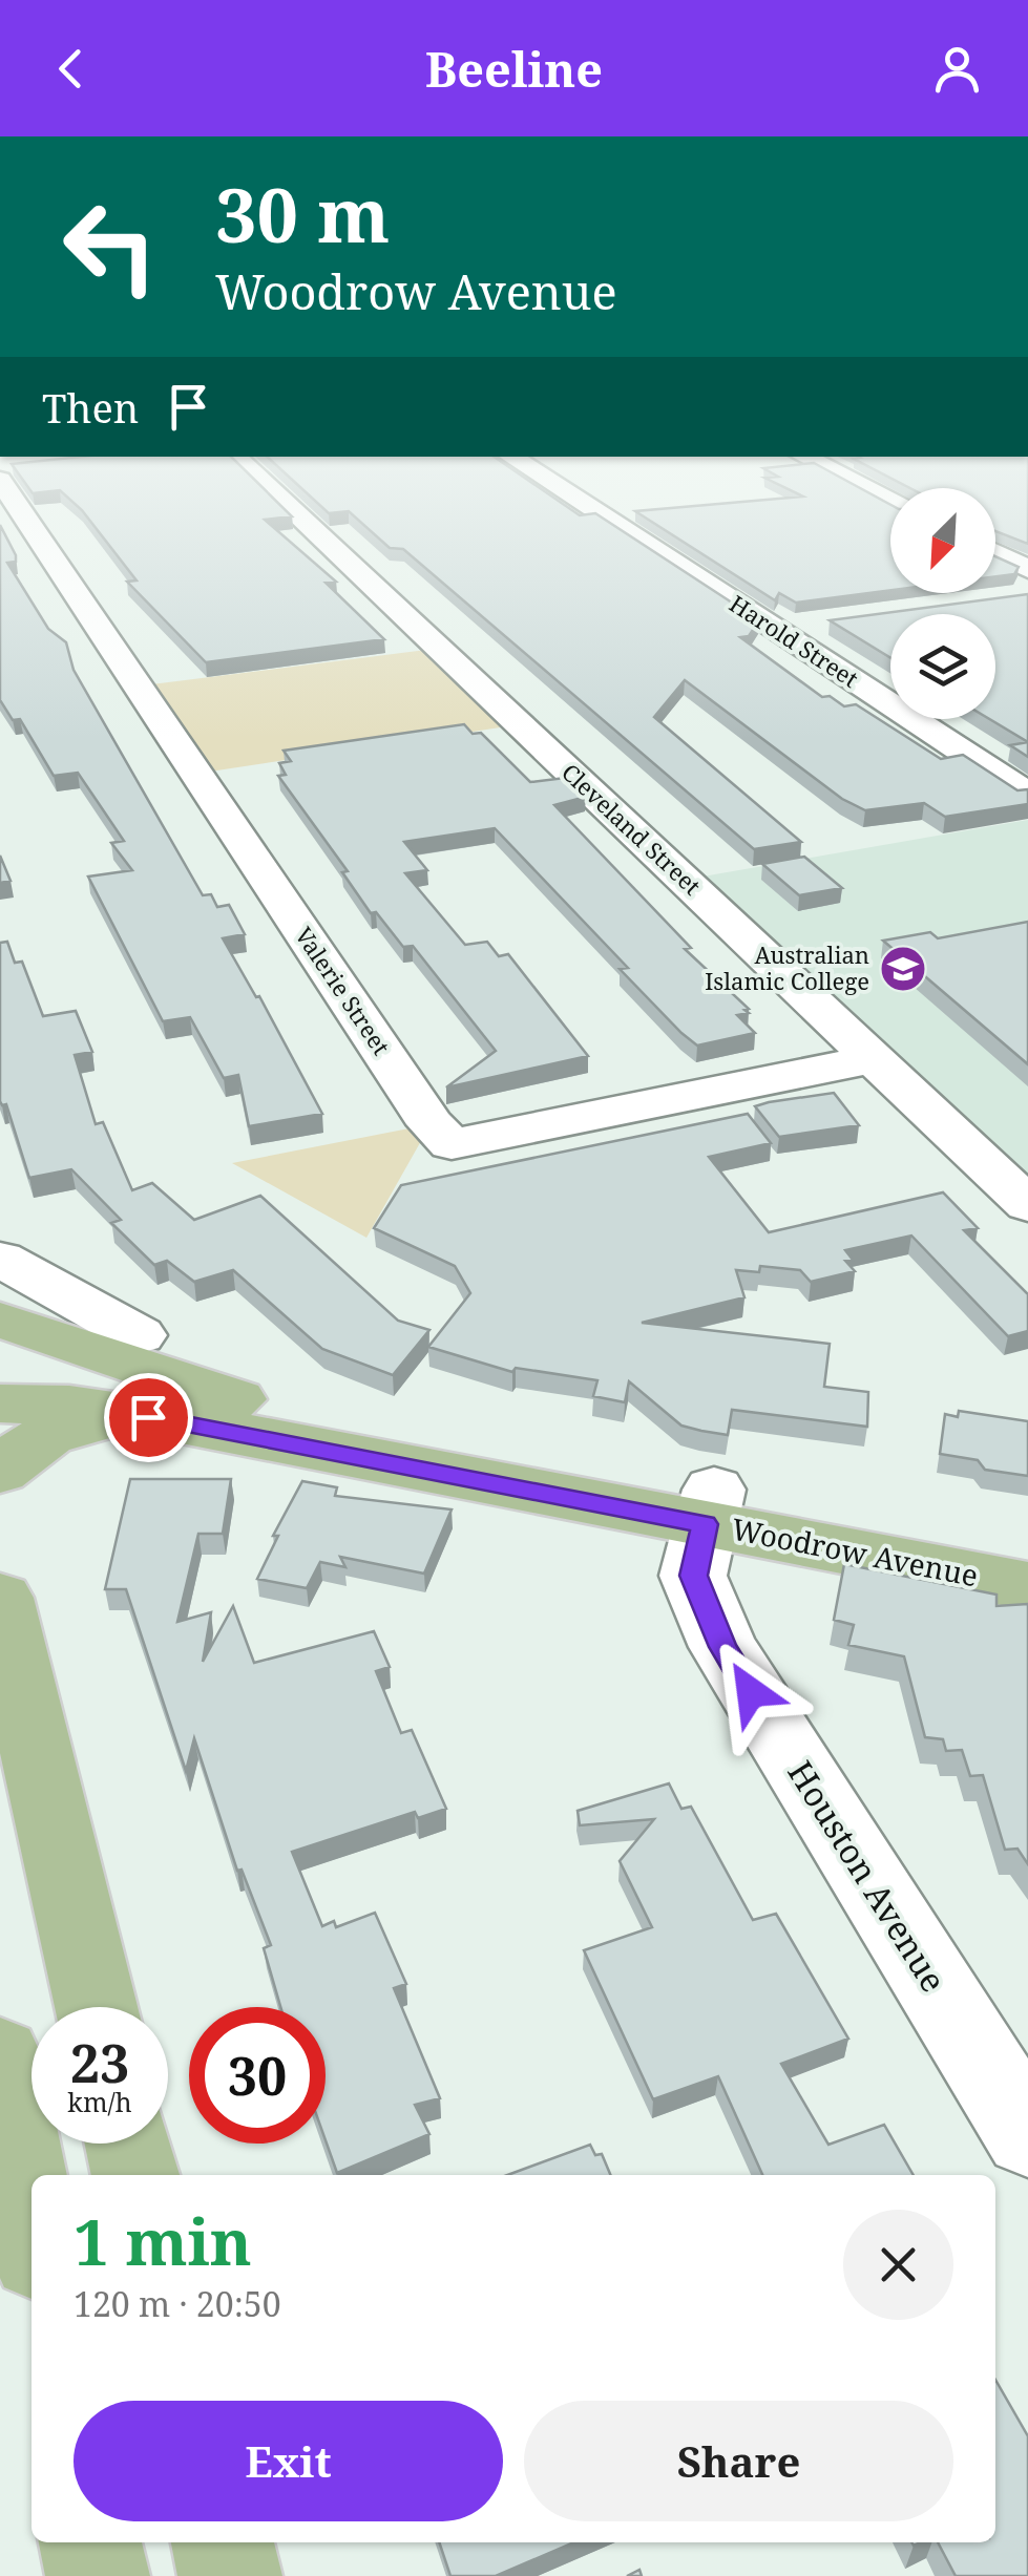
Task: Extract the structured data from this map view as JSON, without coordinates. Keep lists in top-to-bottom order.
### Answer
{
  "streets": {
    "main road": ["Woodrow Avenue"],
    "street": [
      "Harold Street",
      "Cleveland Street",
      "Valerie Street",
      "Houston Avenue"
    ]
  },
  "crossings": [
    ["Cleveland Street", "Valerie Street"],
    ["Woodrow Avenue", "Houston Avenue"]
  ],
  "places": {
    "school or university": ["Australian Islamic College"]
  },
  "north": "bottom left",
  "page": {
    "header": "Beeline",
    "turn": ["30 m", "Woodrow Avenue"],
    "then": "Then",
    "speed": "23 km/h",
    "limit": "30",
    "heading": ["1 min", "120 m · 20:50"],
    "buttons": ["Exit", "Share"]
  }
}
